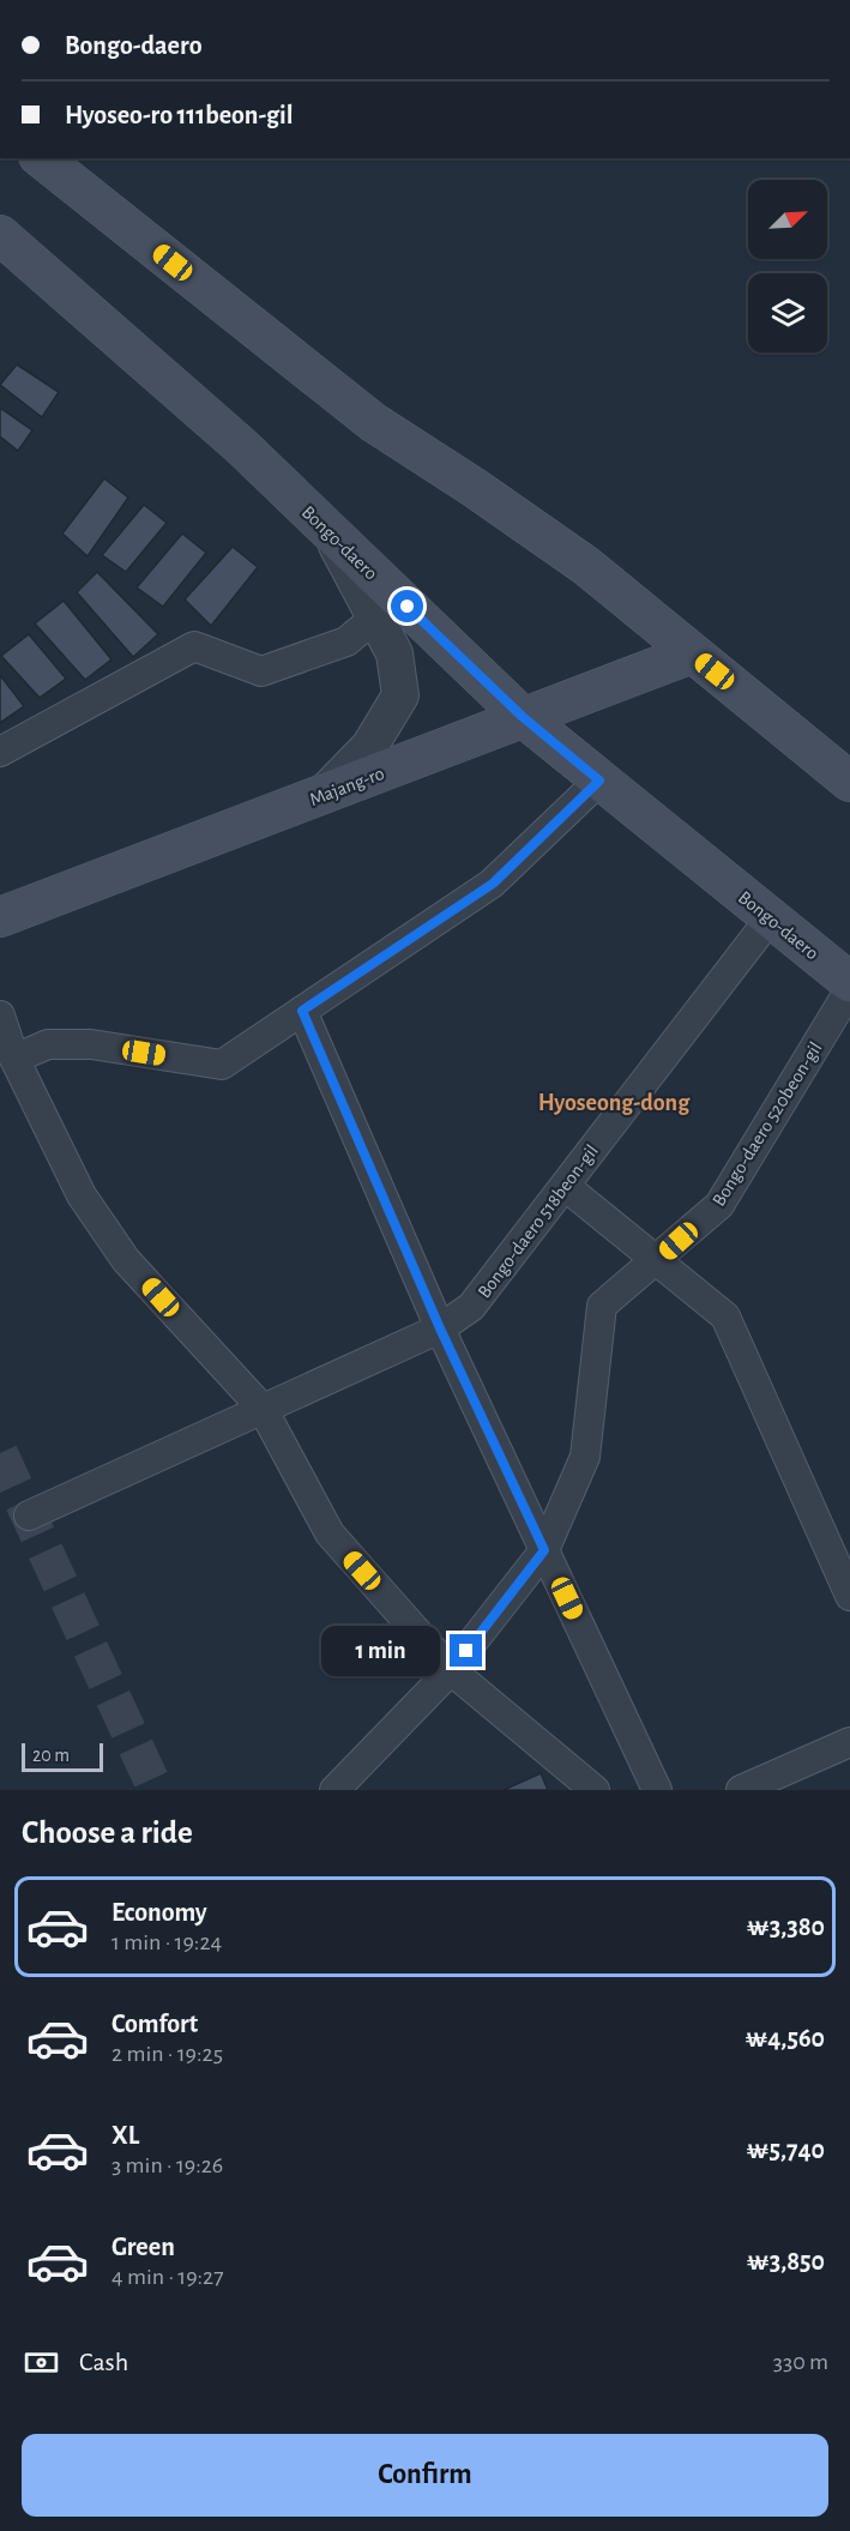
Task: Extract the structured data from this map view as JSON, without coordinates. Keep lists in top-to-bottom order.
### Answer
{
  "streets": {
    "main road": ["Bongo-daero", "Majang-ro"],
    "street": ["Bongo-daero 520beon-gil", "Bongo-daero 518beon-gil"]
  },
  "crossings": [
    ["Bongo-daero", "Majang-ro"],
    ["Bongo-daero", "Bongo-daero 518beon-gil"]
  ],
  "districts": ["Hyoseong-dong"],
  "scale_bar": "20 m",
  "north": "top right",
  "page": {
    "banner": ["Bongo-daero", "Hyoseo-ro 111beon-gil"],
    "bubble": "1 min",
    "scale": "20 m",
    "heading": "Choose a ride",
    "list": [
      {
        "name": "Economy",
        "note": "1 min · 19:24",
        "value": "₩3,380"
      },
      {
        "name": "Comfort",
        "note": "2 min · 19:25",
        "value": "₩4,560"
      },
      {
        "name": "XL",
        "note": "3 min · 19:26",
        "value": "₩5,740"
      },
      {
        "name": "Green",
        "note": "4 min · 19:27",
        "value": "₩3,850"
      }
    ],
    "pay": ["Cash", "330 m"],
    "buttons": "Confirm"
  }
}
